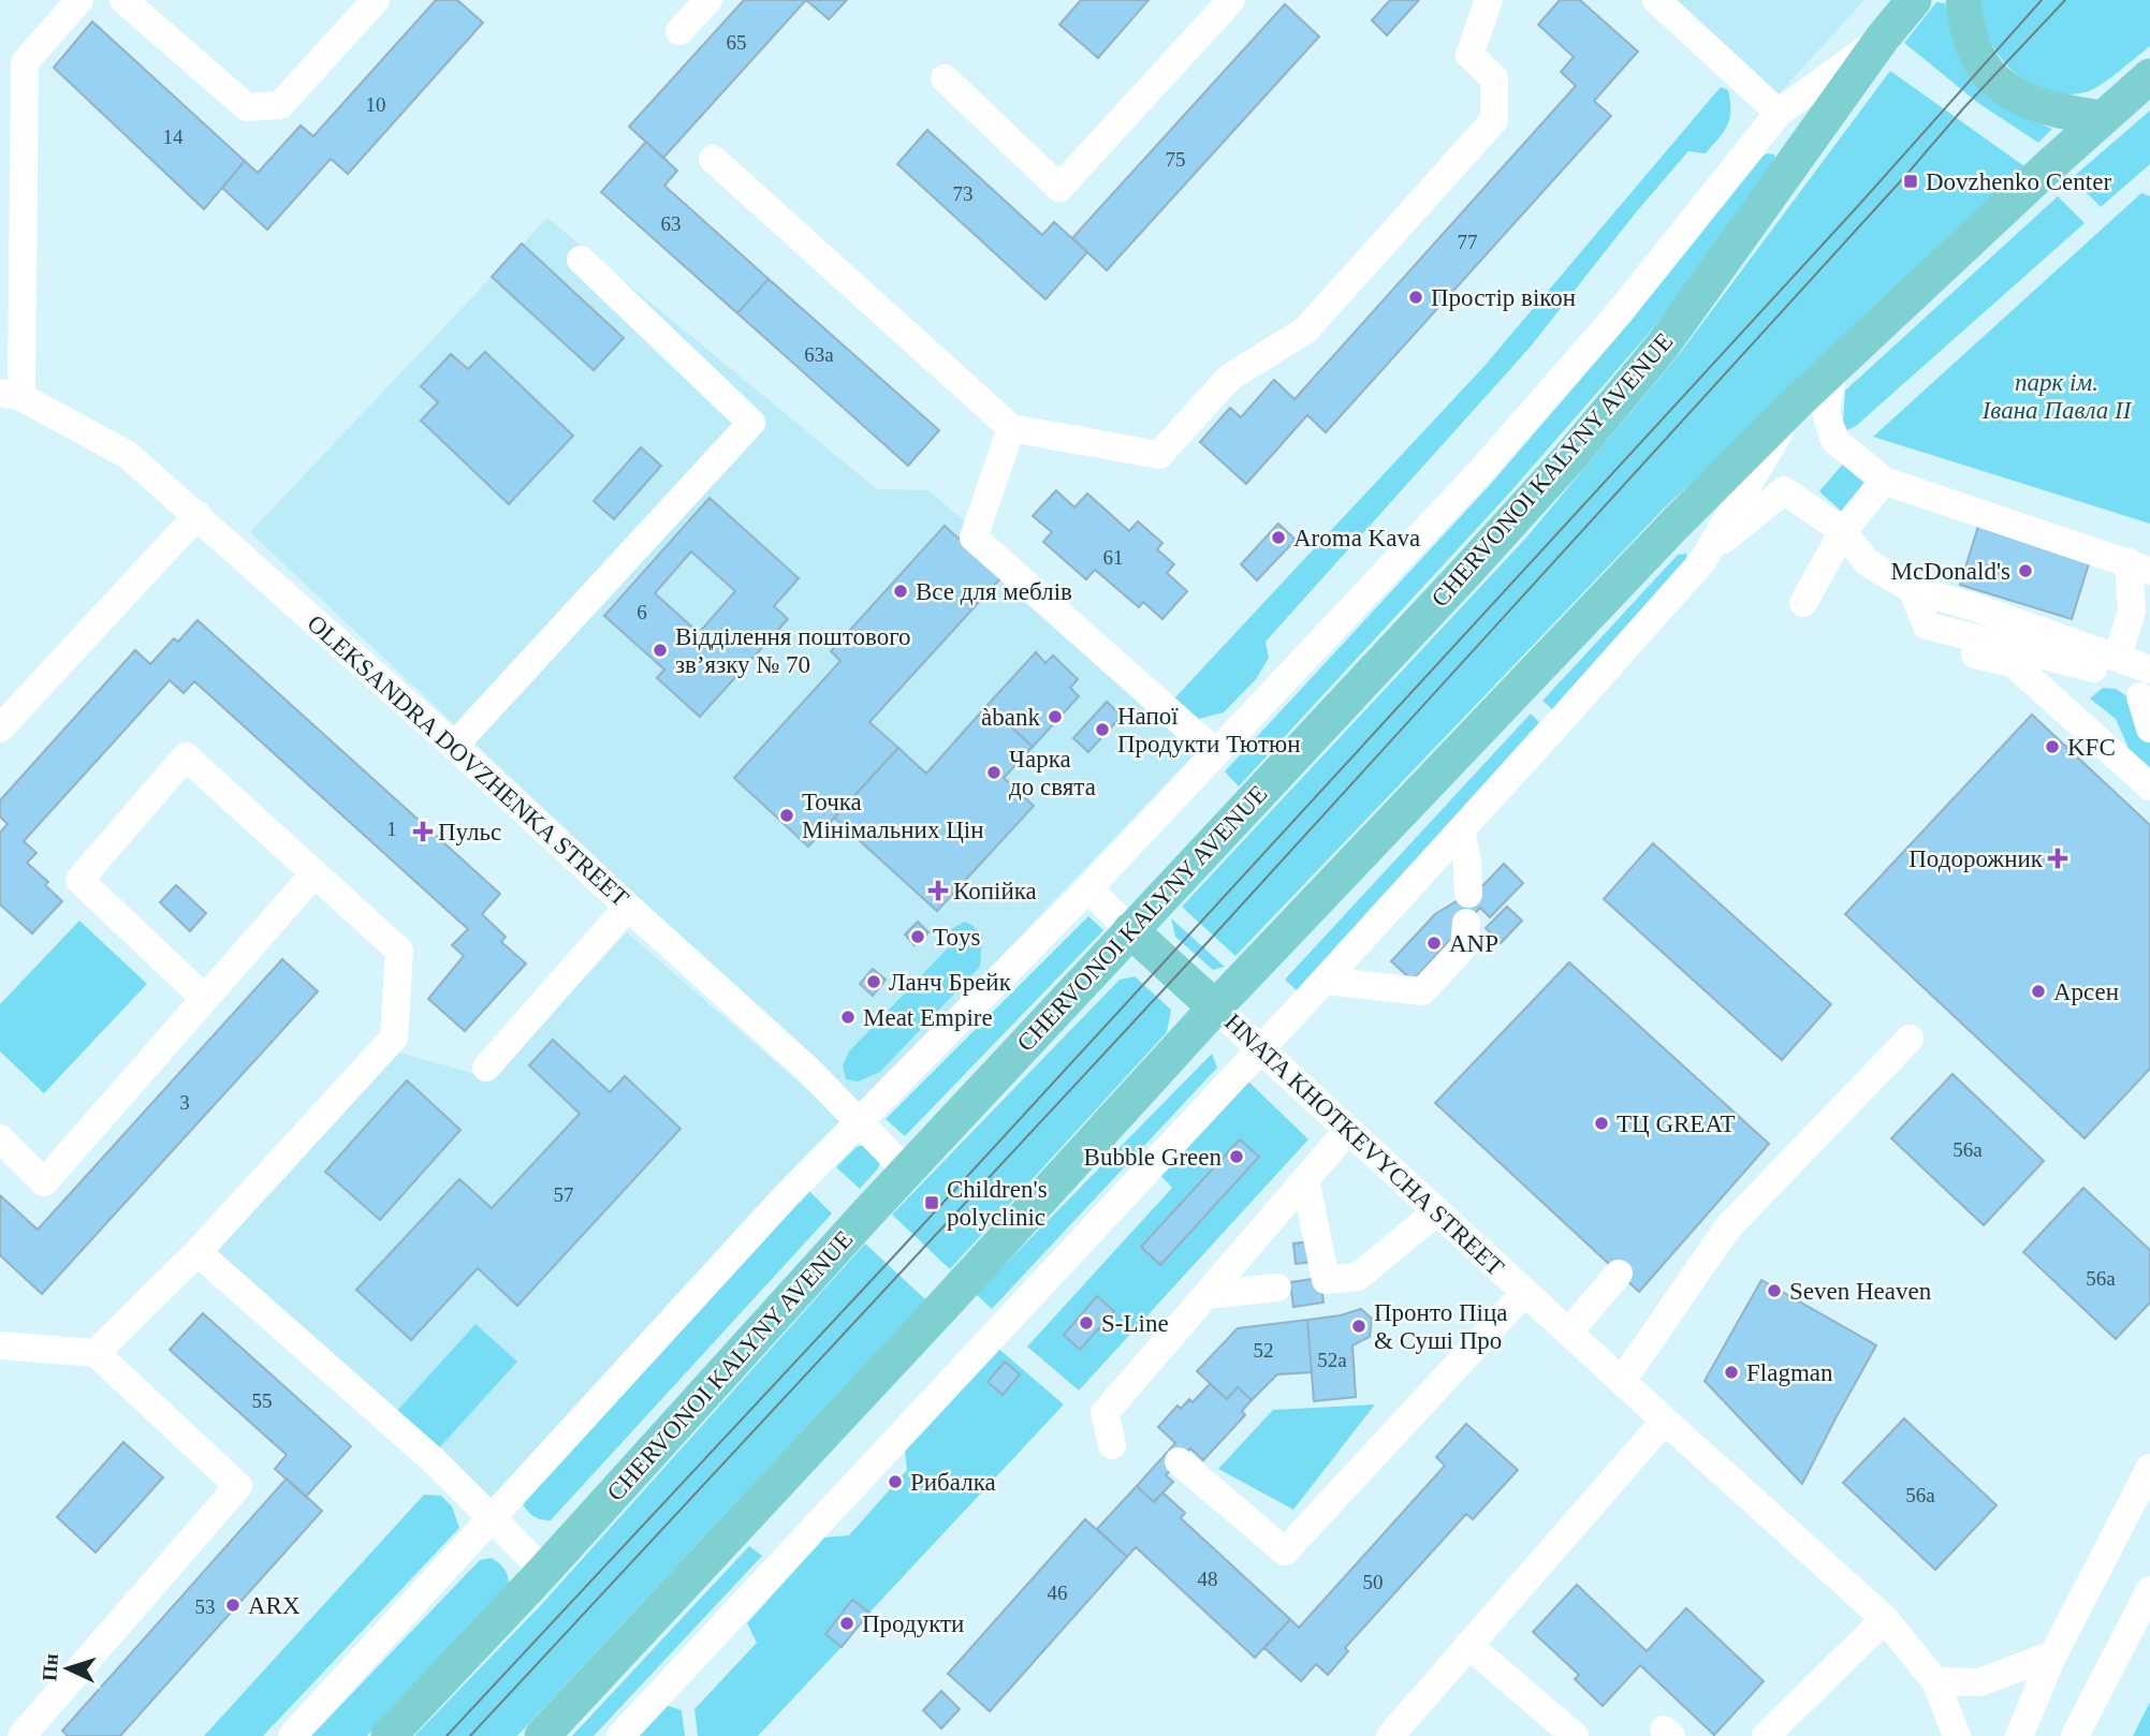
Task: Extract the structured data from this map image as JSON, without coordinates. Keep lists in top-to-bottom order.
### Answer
{
  "streets": {
    "main road": ["CHERVONOI KALYNY AVENUE", "HNATA KHOTKEVYCHA STREET"],
    "street": ["OLEKSANDRA DOVZHENKA STREET"]
  },
  "crossings": [
    ["CHERVONOI KALYNY AVENUE", "OLEKSANDRA DOVZHENKA STREET"],
    ["CHERVONOI KALYNY AVENUE", "HNATA KHOTKEVYCHA STREET"]
  ],
  "parks": ["парк ім. Івана Павла II"],
  "places": {
    "transit": ["Dovzhenko Center", "Children's polyclinic"],
    "other": [
      "Простір вікон",
      "Aroma Kava",
      "McDonald's",
      "Все для меблів",
      "Відділення поштового зв’язку № 70",
      "àbank",
      "Напої Продукти Тютюн",
      "KFC",
      "Чарка до свята",
      "Точка Мінімальних Цін",
      "Toys",
      "ANP",
      "Ланч Брейк",
      "Арсен",
      "Meat Empire",
      "ТЦ GREAT",
      "Bubble Green",
      "Seven Heaven",
      "S-Line",
      "Пронто Піца & Суші Про",
      "Flagman",
      "Рибалка",
      "ARX",
      "Продукти"
    ],
    "health": ["Пульс", "Подорожник", "Копійка"]
  },
  "house_numbers": [
    "65",
    "10",
    "14",
    "75",
    "73",
    "63",
    "77",
    "63а",
    "61",
    "6",
    "1",
    "3",
    "56а",
    "57",
    "56а",
    "52",
    "52а",
    "55",
    "56а",
    "48",
    "50",
    "46",
    "53"
  ],
  "north": "left"
}
